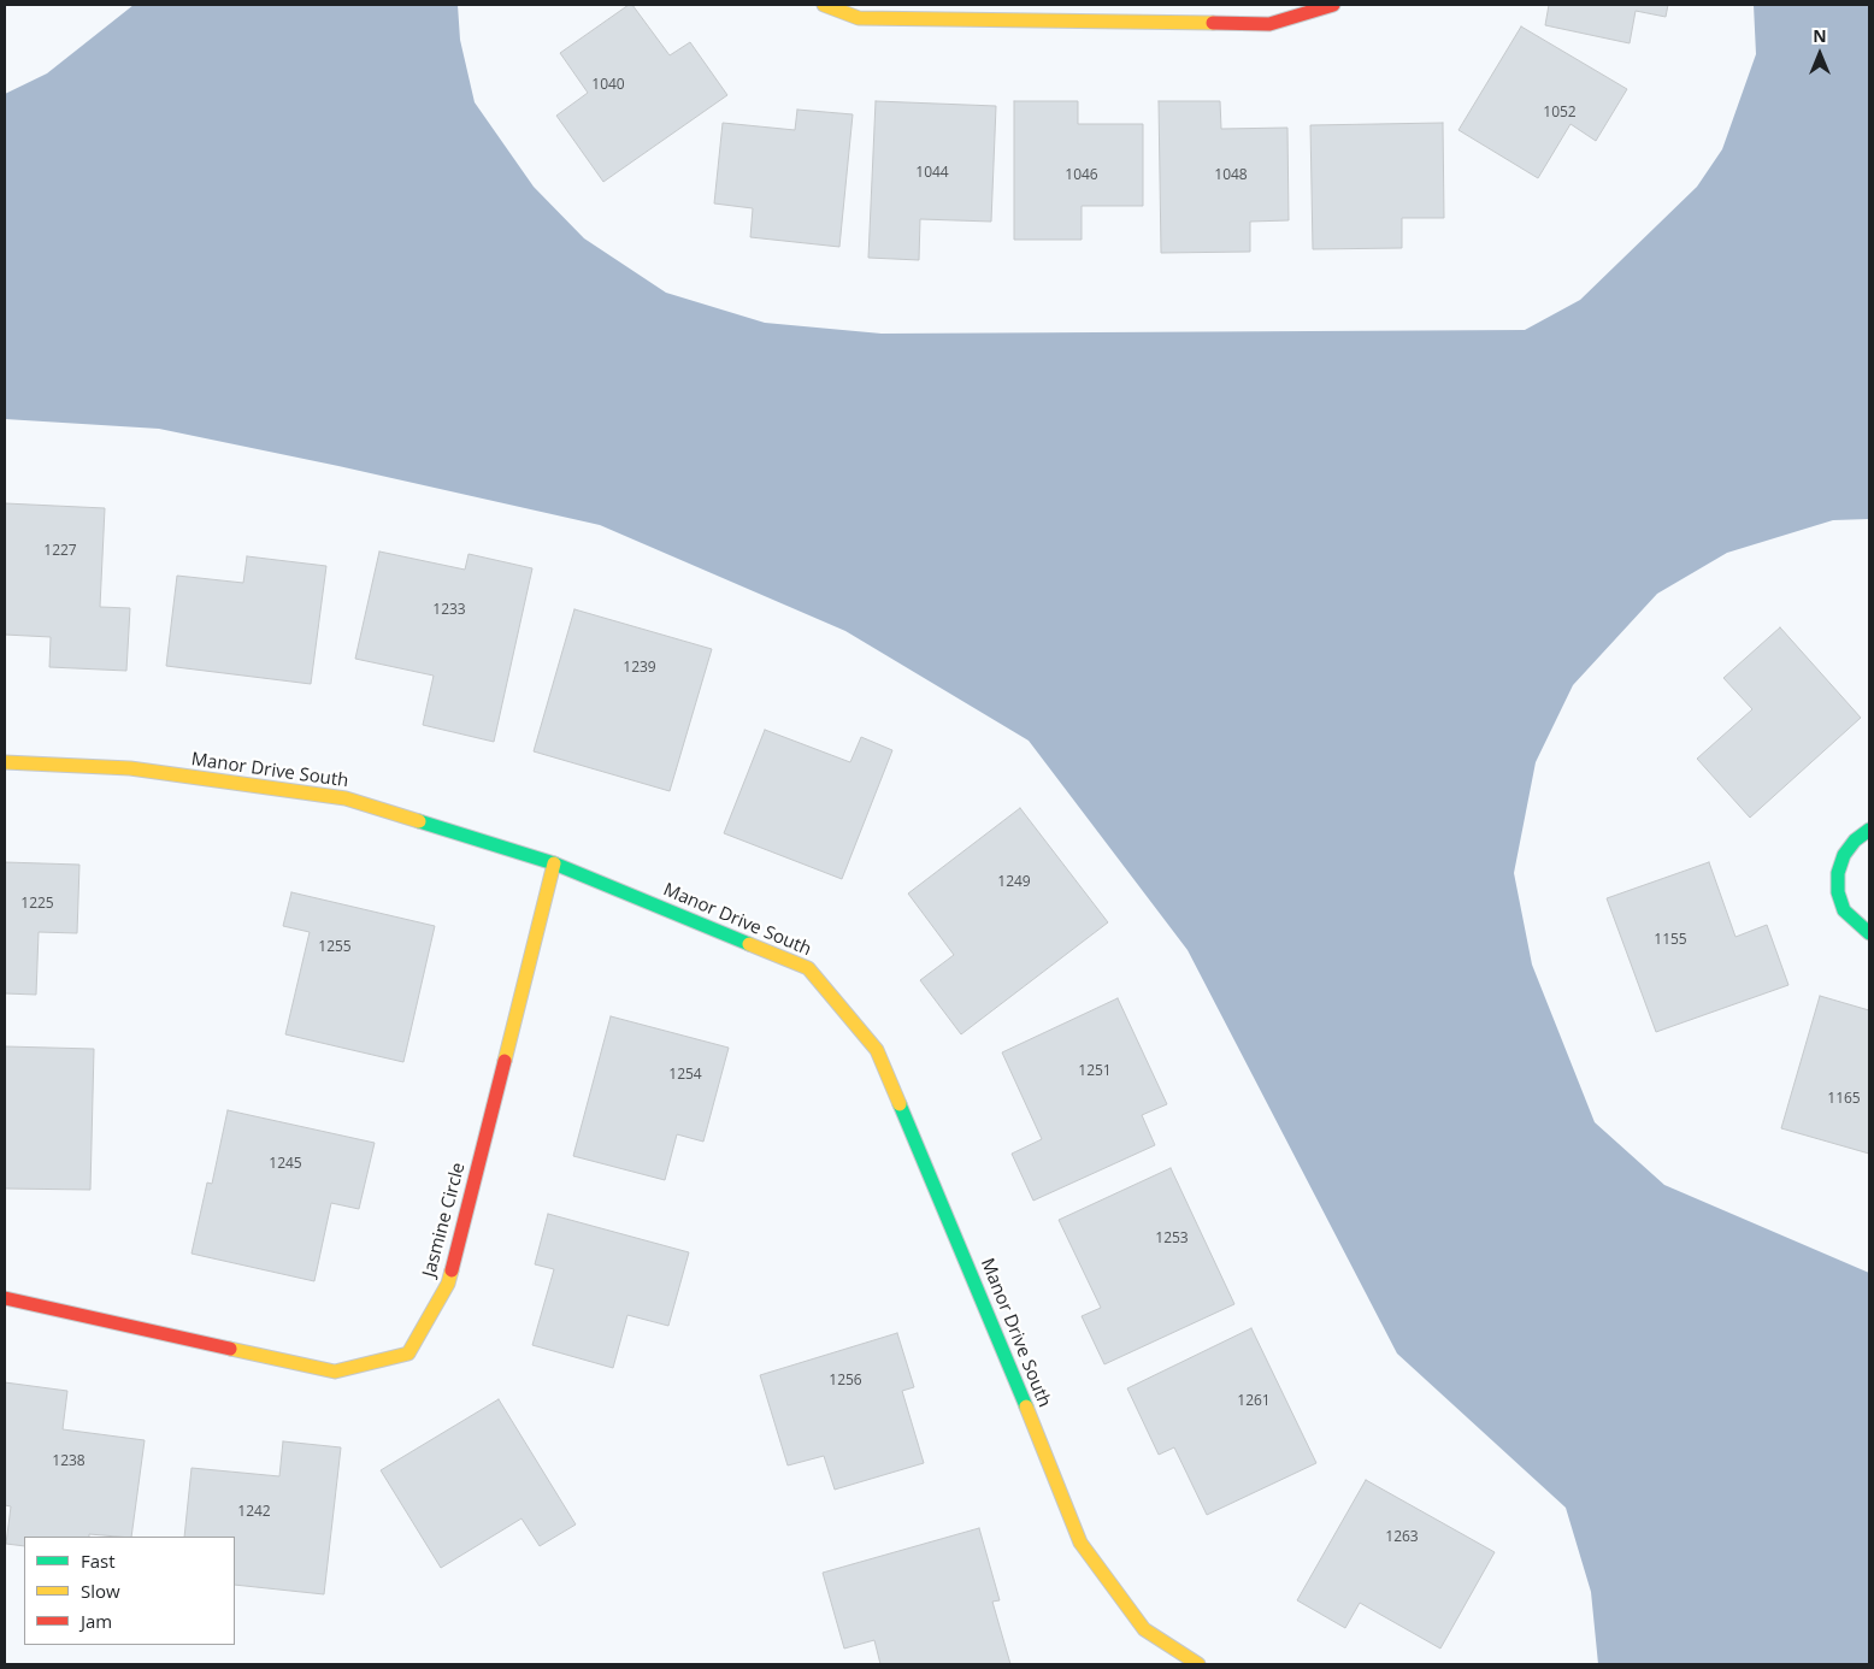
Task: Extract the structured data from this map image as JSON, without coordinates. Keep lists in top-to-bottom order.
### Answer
{
  "streets": {
    "street": ["Manor Drive South", "Jasmine Circle"]
  },
  "crossings": [
    ["Manor Drive South", "Jasmine Circle"]
  ],
  "house_numbers": [
    "1040",
    "1052",
    "1044",
    "1046",
    "1048",
    "1227",
    "1233",
    "1239",
    "1249",
    "1225",
    "1155",
    "1255",
    "1251",
    "1254",
    "1165",
    "1245",
    "1253",
    "1256",
    "1261",
    "1238",
    "1242",
    "1263"
  ],
  "legend": ["Fast", "Slow", "Jam"],
  "north": "top"
}
